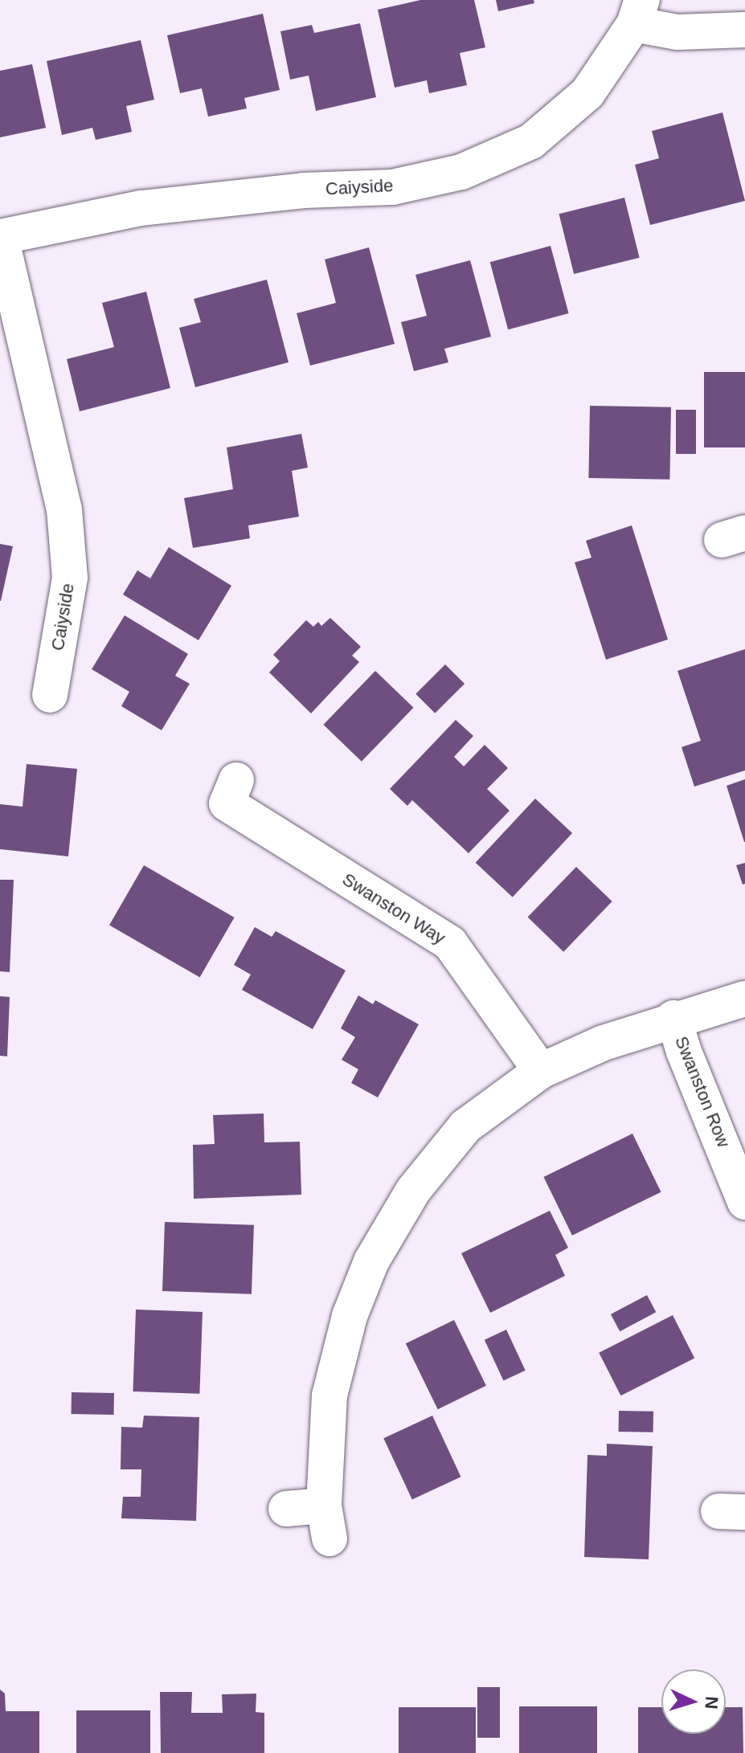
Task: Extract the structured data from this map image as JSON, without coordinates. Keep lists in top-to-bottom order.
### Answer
{
  "streets": {
    "street": ["Caiyside", "Swanston Way", "Swanston Row"]
  },
  "north": "right"
}
